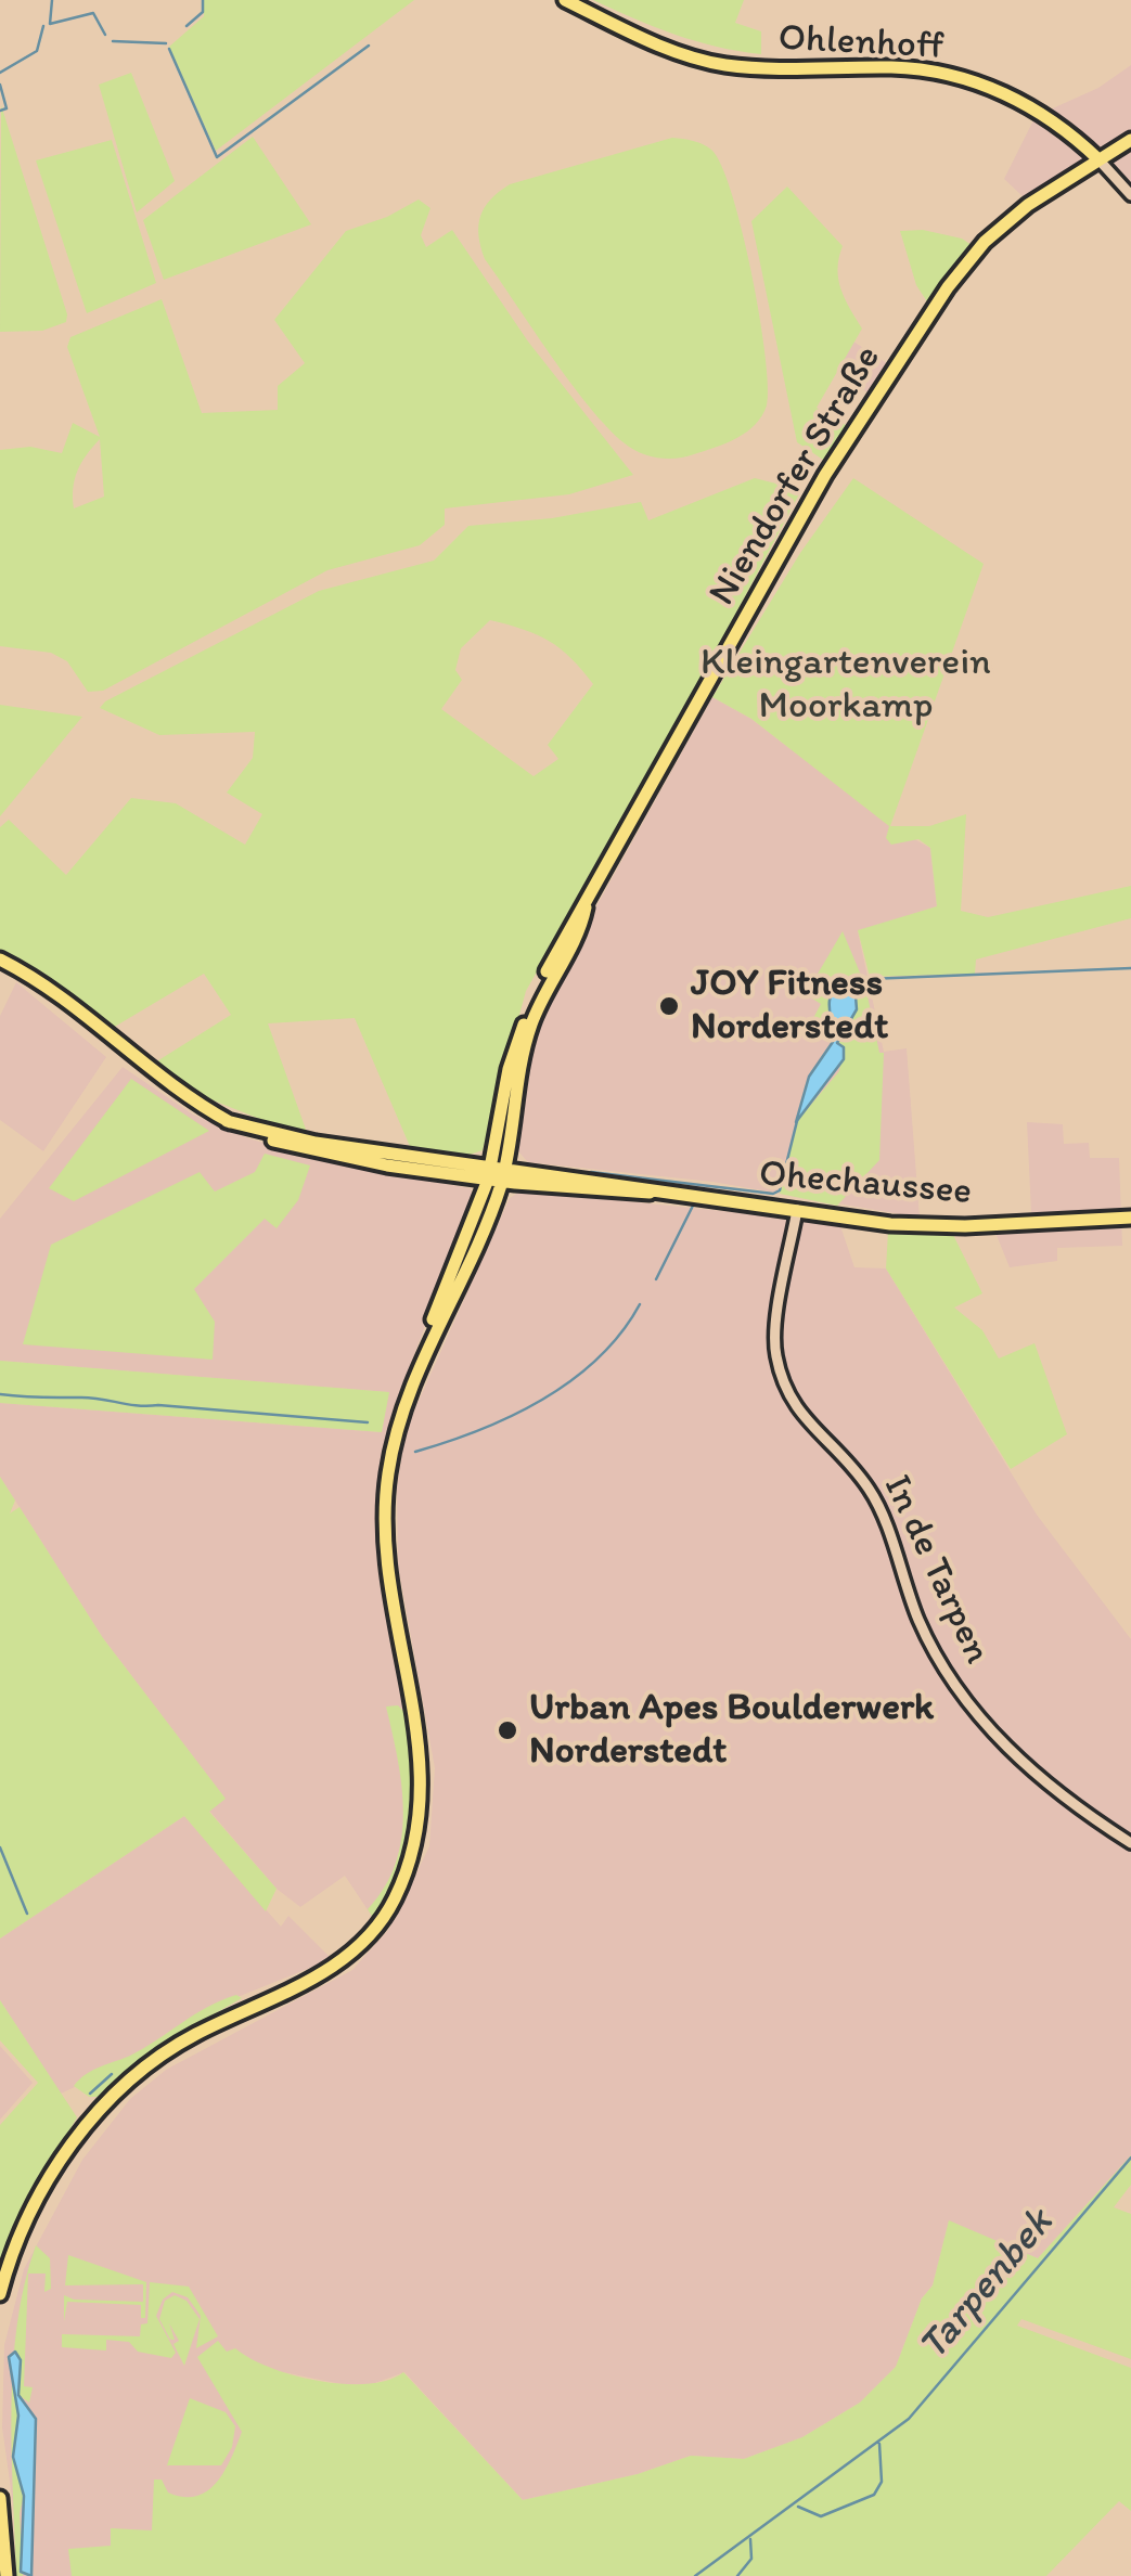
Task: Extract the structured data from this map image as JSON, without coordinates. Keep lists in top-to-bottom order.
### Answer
{
  "streets": {
    "main road": ["Ohlenhoff", "Niendorfer Straße", "Ohechaussee"],
    "street": ["In de Tarpen"]
  },
  "crossings": [
    ["Ohlenhoff", "Niendorfer Straße"],
    ["Niendorfer Straße", "Ohechaussee"],
    ["Ohechaussee", "In de Tarpen"]
  ],
  "water": ["Tarpenbek"],
  "parks": ["Kleingartenverein Moorkamp"],
  "places": ["JOY Fitness Norderstedt", "Urban Apes Boulderwerk Norderstedt"]
}
